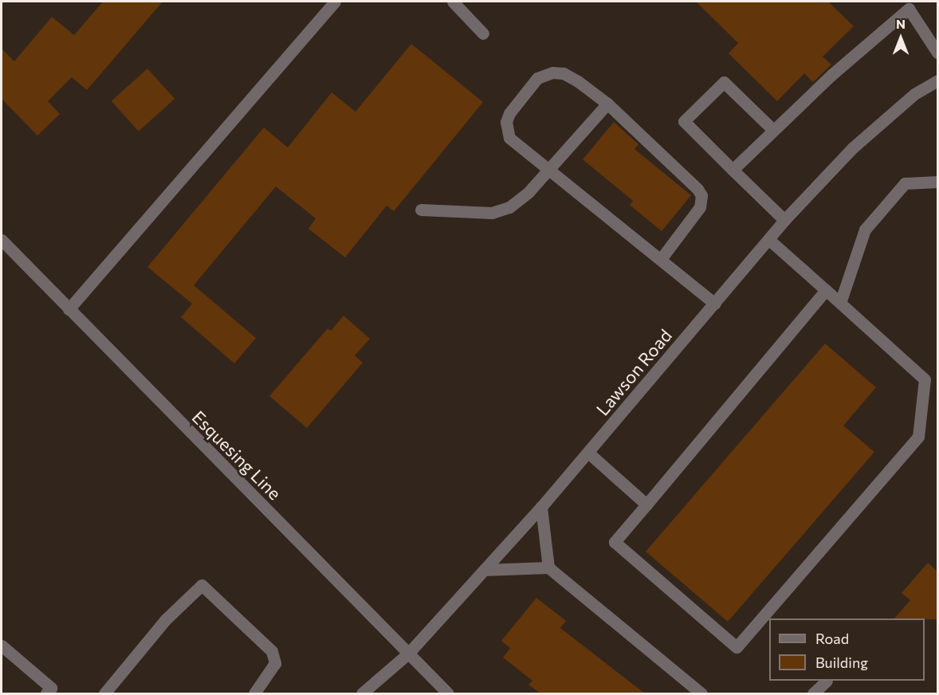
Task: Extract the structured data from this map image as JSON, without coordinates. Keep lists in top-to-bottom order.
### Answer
{
  "streets": {
    "street": ["Lawson Road", "Esquesing Line"]
  },
  "crossings": [
    ["Lawson Road", "Esquesing Line"]
  ],
  "legend": ["Road", "Building"],
  "north": "top"
}
